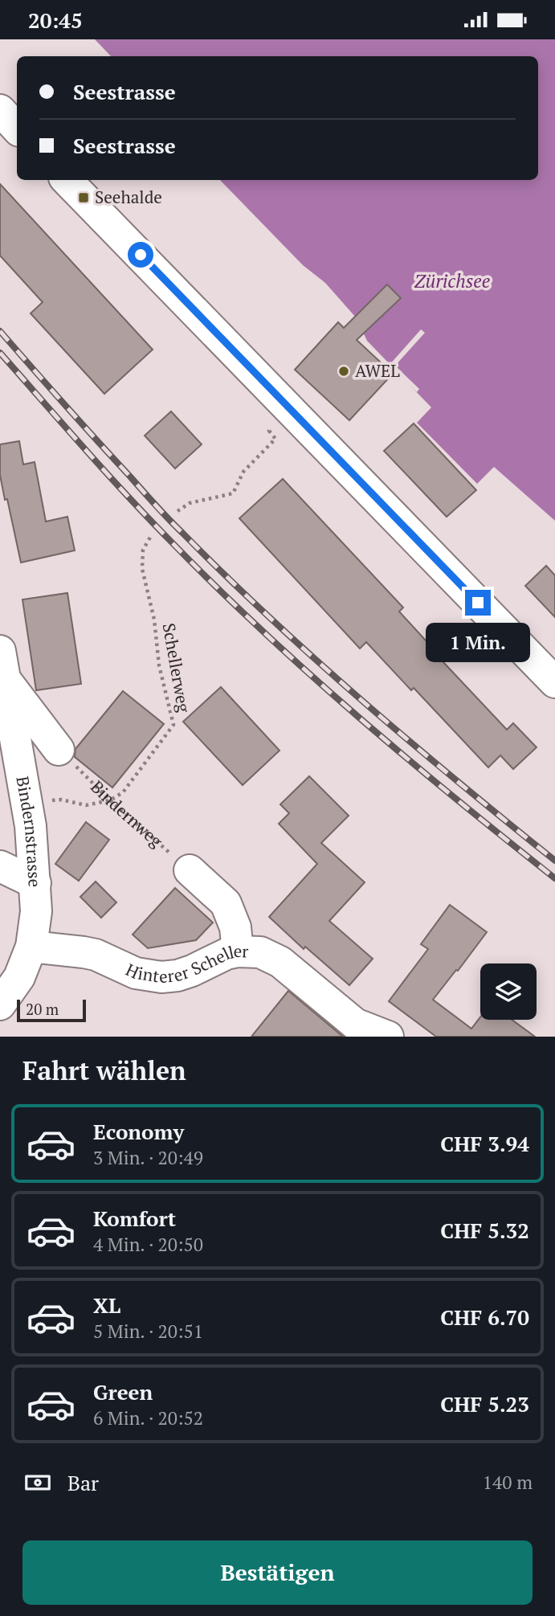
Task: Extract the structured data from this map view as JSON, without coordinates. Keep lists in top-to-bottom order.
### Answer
{
  "streets": {
    "street": ["Bindernstrasse", "Hinterer Scheller"],
    "path": ["Schellerweg", "Bindernweg"]
  },
  "crossings": [
    ["Schellerweg", "Bindernweg"],
    ["Bindernstrasse", "Hinterer Scheller"]
  ],
  "water": ["Zürichsee"],
  "places": {
    "transit": ["Seehalde"],
    "other": ["AWEL"]
  },
  "scale_bar": "20 m",
  "page": {
    "status": "20:45",
    "banner": ["Seestrasse", "Seestrasse"],
    "bubble": "1 Min.",
    "scale": "20 m",
    "heading": "Fahrt wählen",
    "list": [
      {
        "name": "Economy",
        "note": "3 Min. · 20:49",
        "value": "CHF 3.94"
      },
      {
        "name": "Komfort",
        "note": "4 Min. · 20:50",
        "value": "CHF 5.32"
      },
      {
        "name": "XL",
        "note": "5 Min. · 20:51",
        "value": "CHF 6.70"
      },
      {
        "name": "Green",
        "note": "6 Min. · 20:52",
        "value": "CHF 5.23"
      }
    ],
    "pay": ["Bar", "140 m"],
    "buttons": "Bestätigen"
  }
}
